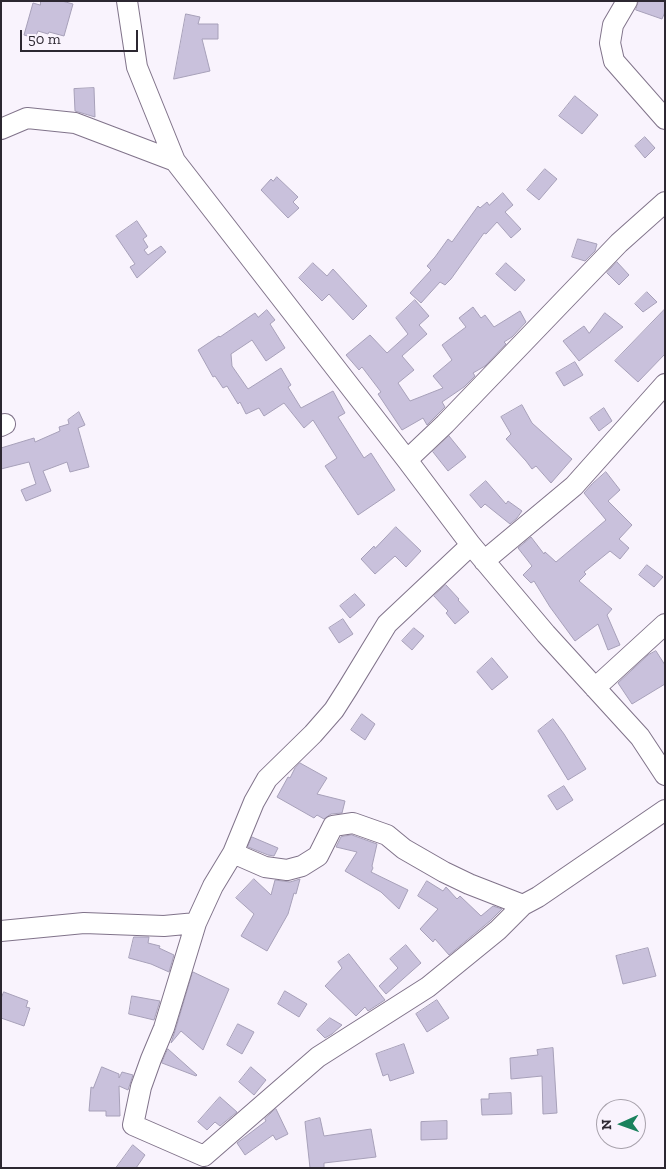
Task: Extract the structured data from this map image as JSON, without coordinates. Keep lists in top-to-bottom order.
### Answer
{
  "scale_bar": "50 m",
  "north": "left"
}
